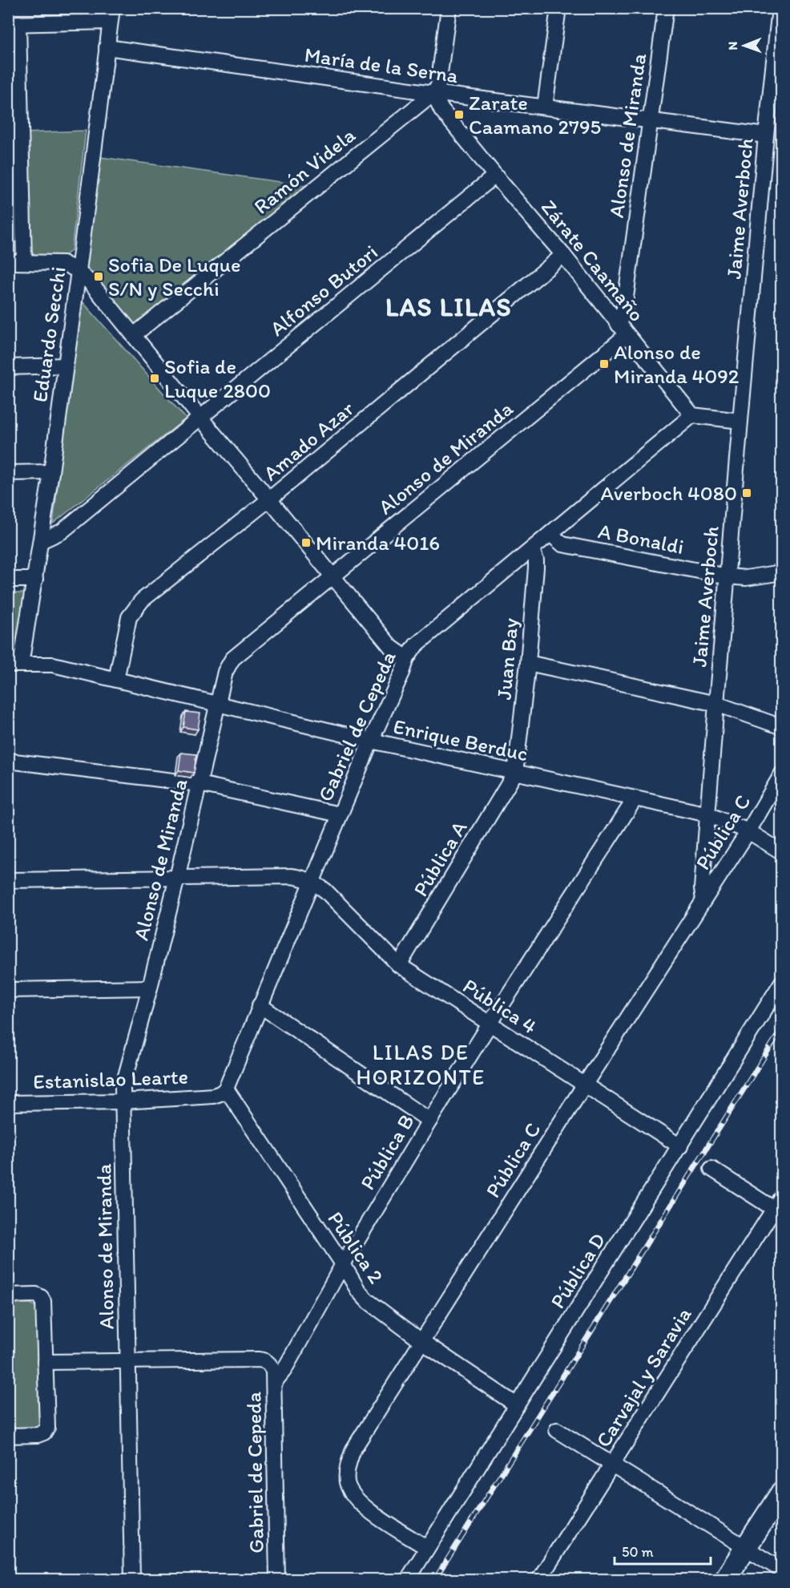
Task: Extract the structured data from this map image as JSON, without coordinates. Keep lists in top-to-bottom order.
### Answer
{
  "streets": {
    "street": [
      "María de la Serna",
      "Alonso de Miranda",
      "Ramón Videla",
      "Jaime Averboch",
      "Zárate Caamaño",
      "Alfonso Butori",
      "Eduardo Secchi",
      "Amado Azar",
      "A Bonaldi",
      "Juan Bay",
      "Gabriel de Cepeda",
      "Enrique Berduc",
      "Pública C",
      "Pública A",
      "Pública 4",
      "Estanislao Learte",
      "Pública B",
      "Pública 2",
      "Pública D",
      "Carvajal y Saravia"
    ]
  },
  "crossings": [
    ["María de la Serna", "Alonso de Miranda"],
    ["María de la Serna", "Ramón Videla"],
    ["María de la Serna", "Jaime Averboch"],
    ["María de la Serna", "Zárate Caamaño"],
    ["María de la Serna", "Eduardo Secchi"],
    ["Alonso de Miranda", "Zárate Caamaño"],
    ["Alonso de Miranda", "Gabriel de Cepeda"],
    ["Alonso de Miranda", "Enrique Berduc"],
    ["Alonso de Miranda", "Estanislao Learte"],
    ["Ramón Videla", "Zárate Caamaño"],
    ["Jaime Averboch", "A Bonaldi"],
    ["Jaime Averboch", "Enrique Berduc"],
    ["Jaime Averboch", "Pública C"],
    ["Zárate Caamaño", "Alfonso Butori"],
    ["Zárate Caamaño", "Amado Azar"],
    ["Zárate Caamaño", "Gabriel de Cepeda"],
    ["Alfonso Butori", "Eduardo Secchi"],
    ["Eduardo Secchi", "Enrique Berduc"],
    ["Amado Azar", "Enrique Berduc"],
    ["A Bonaldi", "Gabriel de Cepeda"],
    ["Juan Bay", "Gabriel de Cepeda"],
    ["Juan Bay", "Enrique Berduc"],
    ["Juan Bay", "Pública A"],
    ["Gabriel de Cepeda", "Enrique Berduc"],
    ["Gabriel de Cepeda", "Pública 4"],
    ["Gabriel de Cepeda", "Estanislao Learte"],
    ["Gabriel de Cepeda", "Pública B"],
    ["Gabriel de Cepeda", "Pública 2"],
    ["Enrique Berduc", "Pública C"],
    ["Enrique Berduc", "Pública A"],
    ["Enrique Berduc", "Pública B"],
    ["Pública C", "Pública 4"],
    ["Pública C", "Pública 2"],
    ["Pública C", "Pública D"],
    ["Pública A", "Pública 4"],
    ["Pública 4", "Pública B"],
    ["Pública 4", "Pública D"],
    ["Estanislao Learte", "Pública 2"],
    ["Pública B", "Pública 2"],
    ["Pública 2", "Pública D"]
  ],
  "districts": ["LAS LILAS", "LILAS DE HORIZONTE"],
  "places": {
    "transit": [
      "Zarate Caamano 2795",
      "Sofia De Luque S/N y Secchi",
      "Alonso de Miranda 4092",
      "Sofia de Luque 2800",
      "Averboch 4080",
      "Miranda 4016"
    ]
  },
  "scale_bar": "50 m",
  "north": "left"
}
